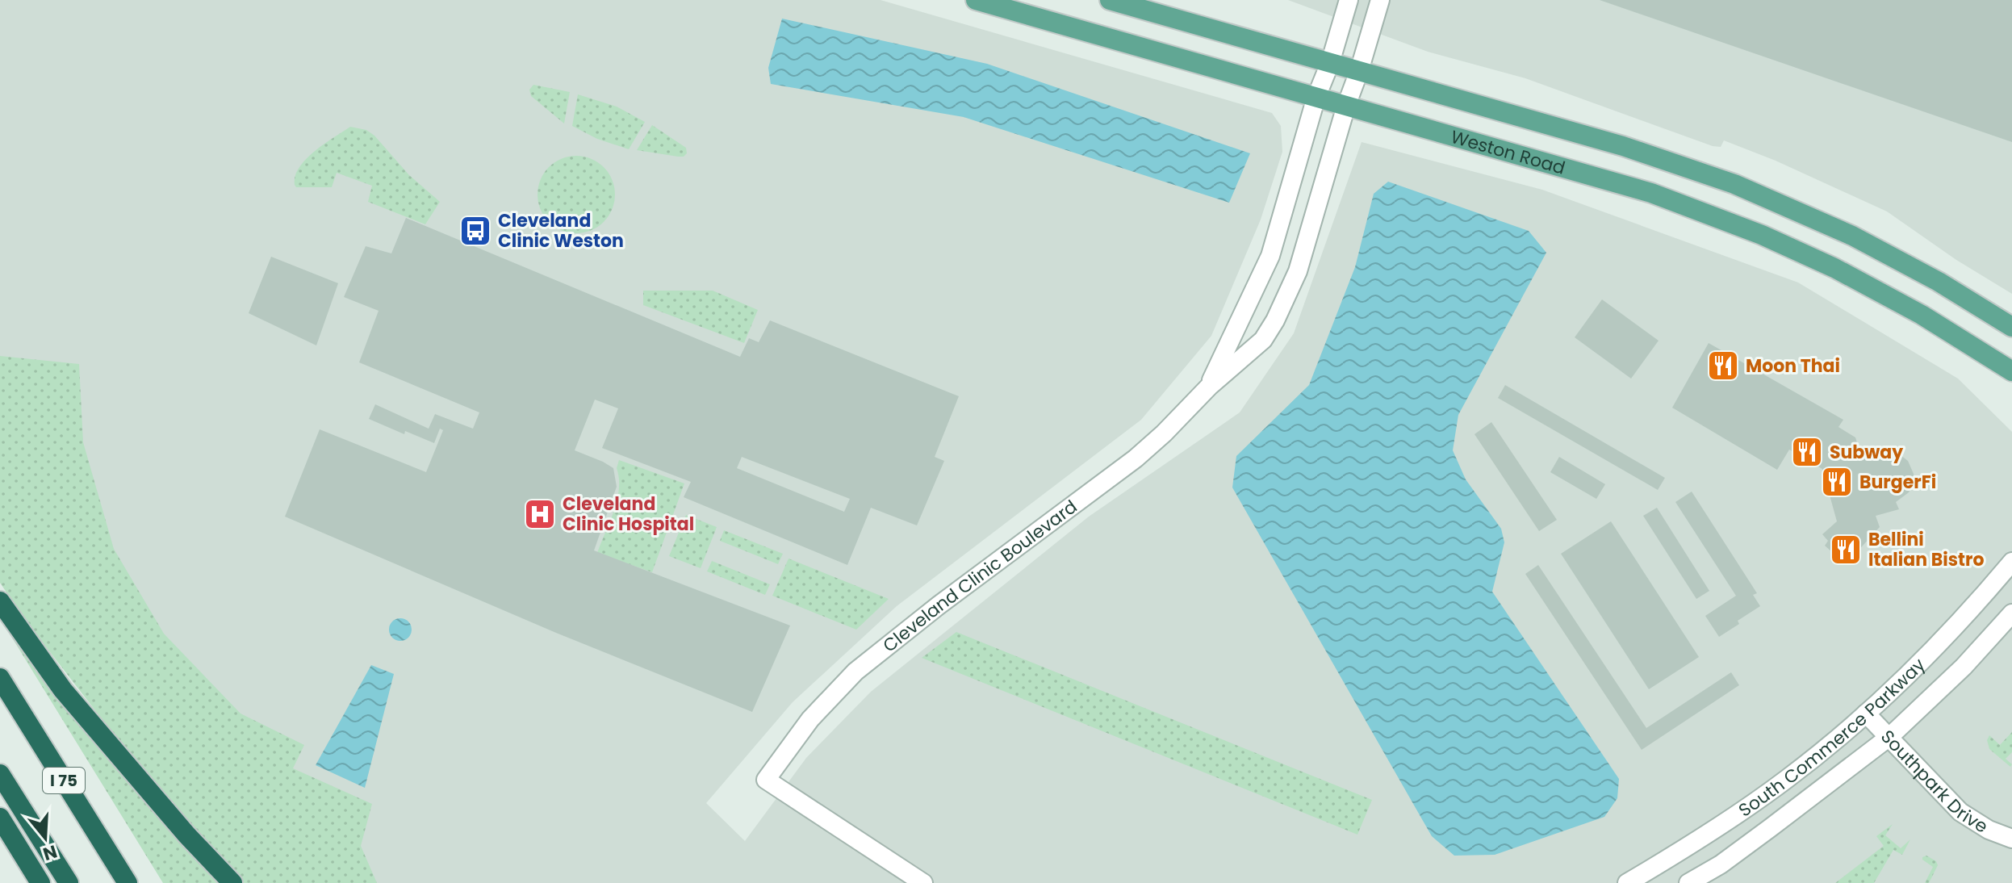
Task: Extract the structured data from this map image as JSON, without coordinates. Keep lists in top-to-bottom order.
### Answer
{
  "streets": {
    "highway": ["I 75"],
    "main road": ["Weston Road"],
    "street": ["Cleveland Clinic Boulevard", "South Commerce Parkway", "Southpark Drive"]
  },
  "crossings": [
    ["Weston Road", "Cleveland Clinic Boulevard"],
    ["South Commerce Parkway", "Southpark Drive"]
  ],
  "places": {
    "bus stop": ["Cleveland Clinic Weston"],
    "restaurant": [
      "Moon Thai",
      "Subway",
      "BurgerFi",
      "Bellini Italian Bistro"
    ],
    "hospital": ["Cleveland Clinic Hospital"]
  },
  "north": "bottom"
}
